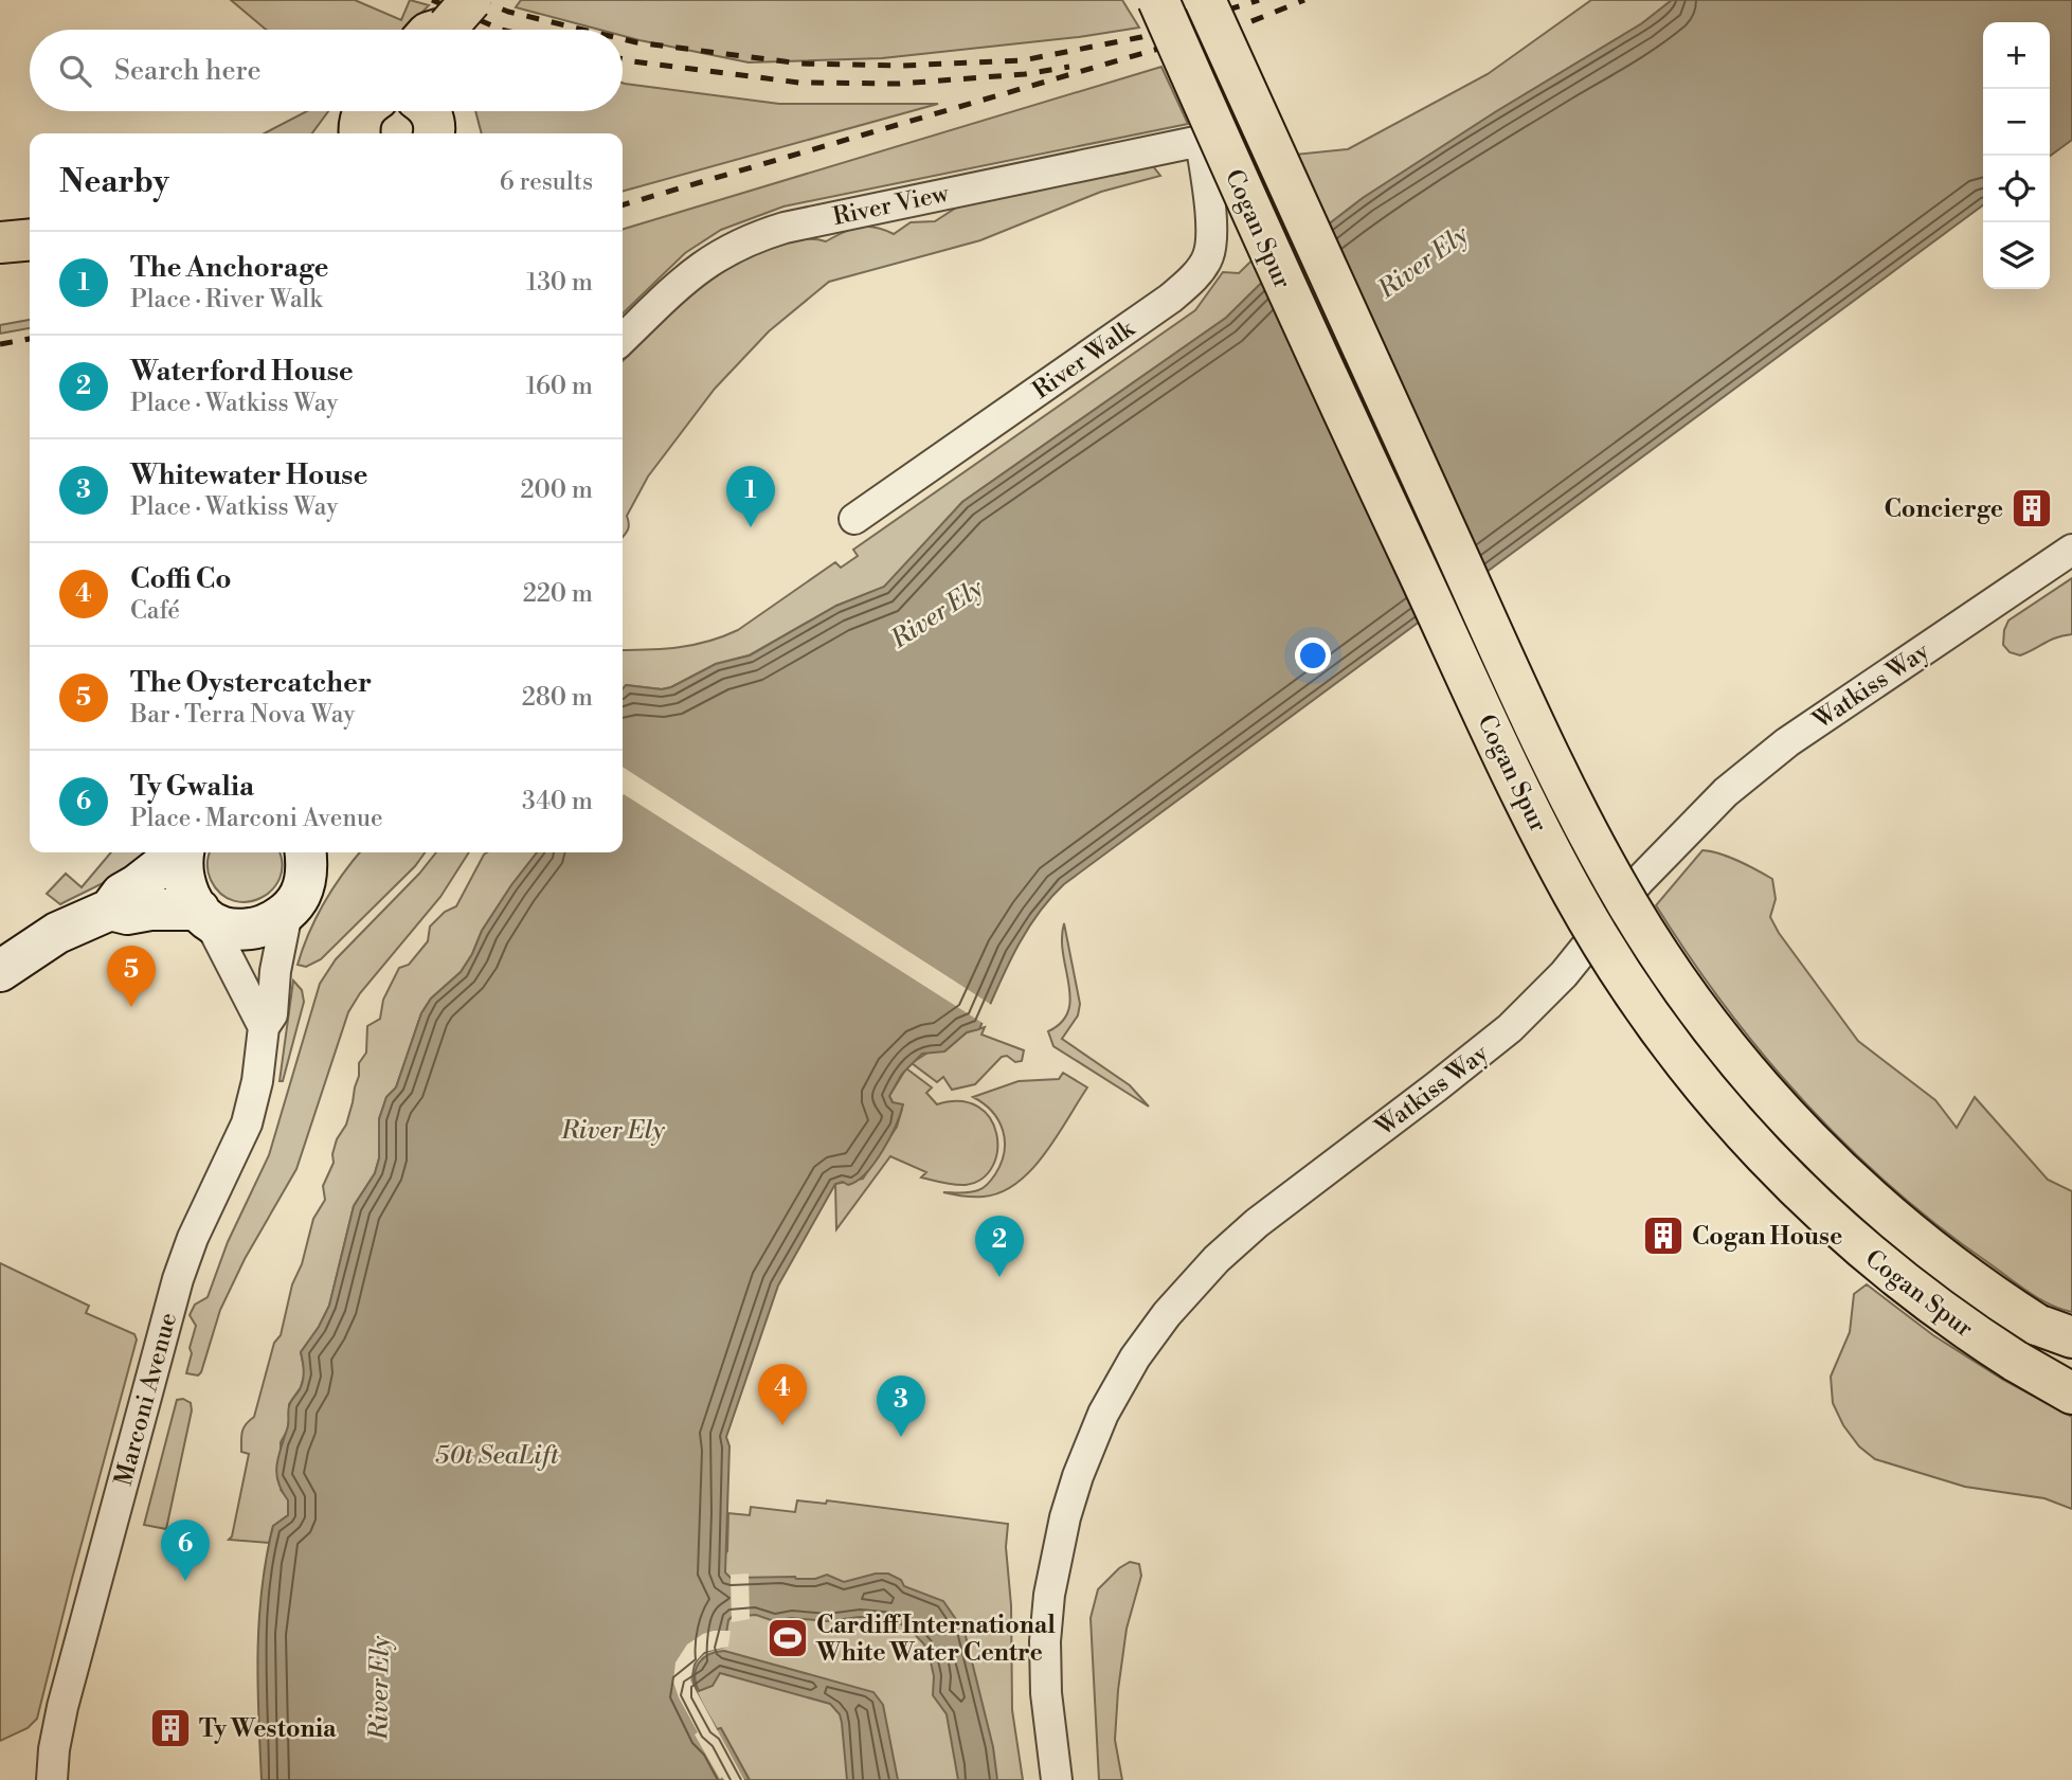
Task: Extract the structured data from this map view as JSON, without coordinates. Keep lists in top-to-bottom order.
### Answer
{
  "streets": {
    "main road": ["Cogan Spur"],
    "street": [
      "River View",
      "River Walk",
      "Watkiss Way",
      "Marconi Avenue"
    ]
  },
  "crossings": [
    ["River View", "River Walk"]
  ],
  "water": ["River Ely", "50t SeaLift"],
  "places": {
    "building": ["Concierge", "Cogan House", "Ty Westonia"],
    "sports": ["Cardiff International White Water Centre"]
  },
  "page": {
    "map_buttons": ["+", "−"],
    "search": "Search here",
    "heading": ["Nearby", "6 results"],
    "list": [
      {
        "mark": "1",
        "name": "The Anchorage",
        "note": "Place · River Walk",
        "value": "130 m"
      },
      {
        "mark": "2",
        "name": "Waterford House",
        "note": "Place · Watkiss Way",
        "value": "160 m"
      },
      {
        "mark": "3",
        "name": "Whitewater House",
        "note": "Place · Watkiss Way",
        "value": "200 m"
      },
      {
        "mark": "4",
        "name": "Coffi Co",
        "note": "Café",
        "value": "220 m"
      },
      {
        "mark": "5",
        "name": "The Oystercatcher",
        "note": "Bar · Terra Nova Way",
        "value": "280 m"
      },
      {
        "mark": "6",
        "name": "Ty Gwalia",
        "note": "Place · Marconi Avenue",
        "value": "340 m"
      }
    ],
    "pins": [
      "1",
      "5",
      "2",
      "4",
      "3",
      "6"
    ]
  }
}
